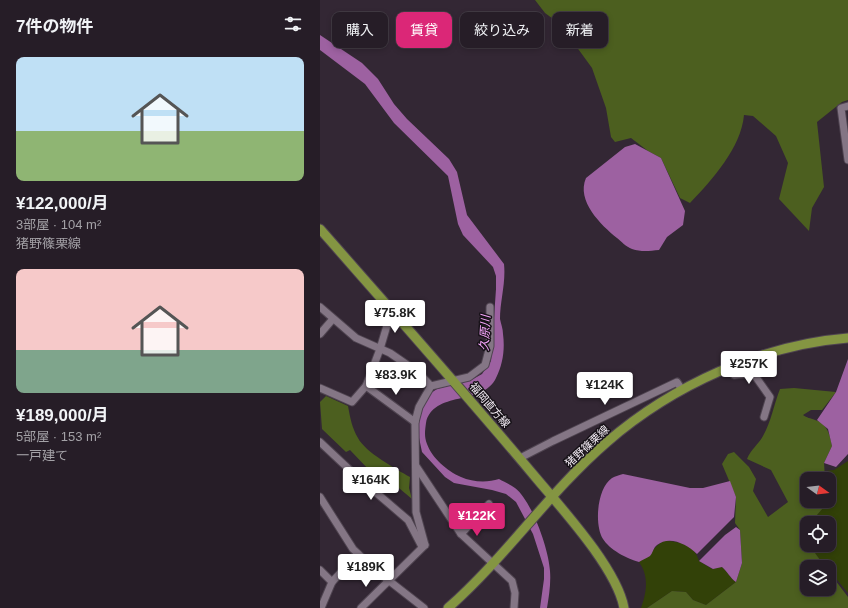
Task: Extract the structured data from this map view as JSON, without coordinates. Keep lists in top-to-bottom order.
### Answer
{
  "streets": {
    "main road": ["福岡直方線", "猪野篠栗線"]
  },
  "crossings": [
    ["福岡直方線", "猪野篠栗線"]
  ],
  "water": ["久原川"],
  "north": "right",
  "page": {
    "heading": "7件の物件",
    "chip": [
      "購入",
      "賃貸",
      "絞り込み",
      "新着"
    ],
    "list": [
      {
        "name": "¥122,000/月",
        "note": "3部屋 · 104 m² · 猪野篠栗線"
      },
      {
        "name": "¥189,000/月",
        "note": "5部屋 · 153 m² · 一戸建て"
      }
    ],
    "price": [
      "¥75.8K",
      "¥257K",
      "¥83.9K",
      "¥124K",
      "¥164K",
      "¥122K",
      "¥189K"
    ]
  }
}
